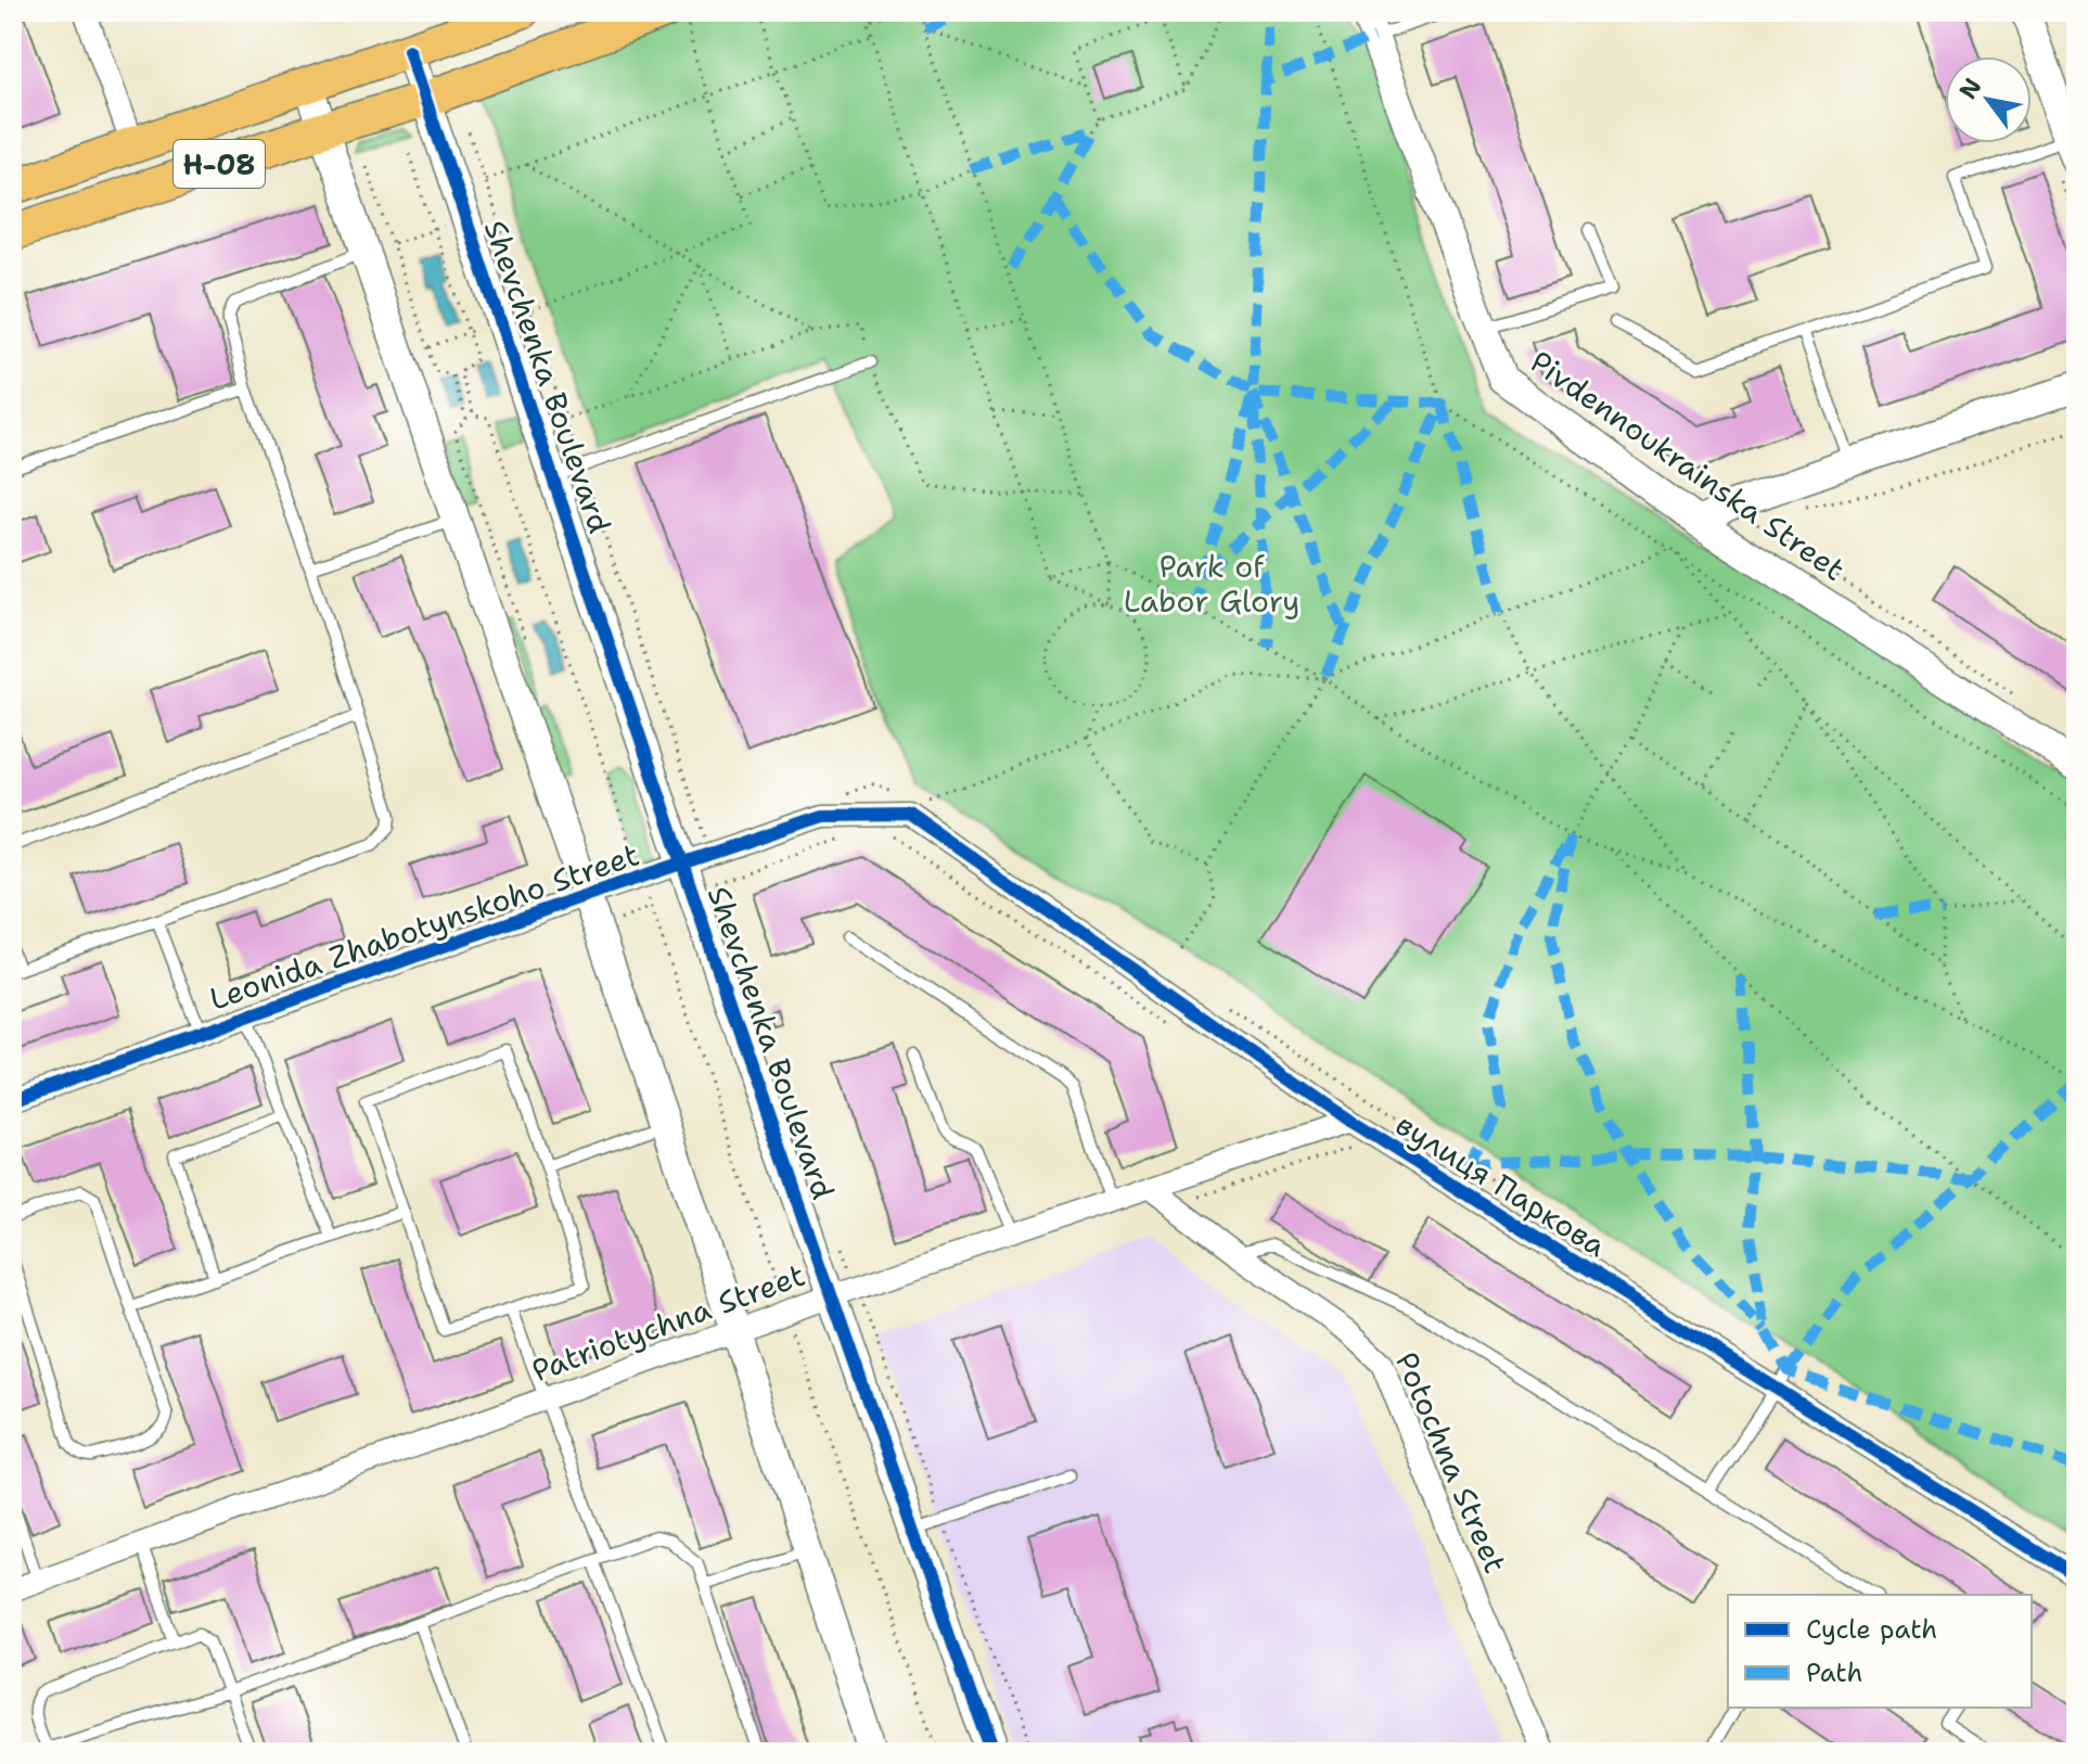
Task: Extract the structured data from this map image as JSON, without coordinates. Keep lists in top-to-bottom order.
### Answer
{
  "streets": {
    "main road": ["Н-08"],
    "street": [
      "Shevchenka Boulevard",
      "Pivdennoukrainska Street",
      "Leonida Zhabotynskoho Street",
      "вулиця Паркова",
      "Patriotychna Street",
      "Potochna Street"
    ]
  },
  "crossings": [
    ["Н-08", "Shevchenka Boulevard"],
    ["Shevchenka Boulevard", "Leonida Zhabotynskoho Street"],
    ["Shevchenka Boulevard", "Patriotychna Street"],
    ["Leonida Zhabotynskoho Street", "вулиця Паркова"],
    ["вулиця Паркова", "Patriotychna Street"],
    ["Patriotychna Street", "Potochna Street"]
  ],
  "parks": ["Park of Labor Glory"],
  "legend": ["Cycle path", "Path"],
  "north": "top left"
}
